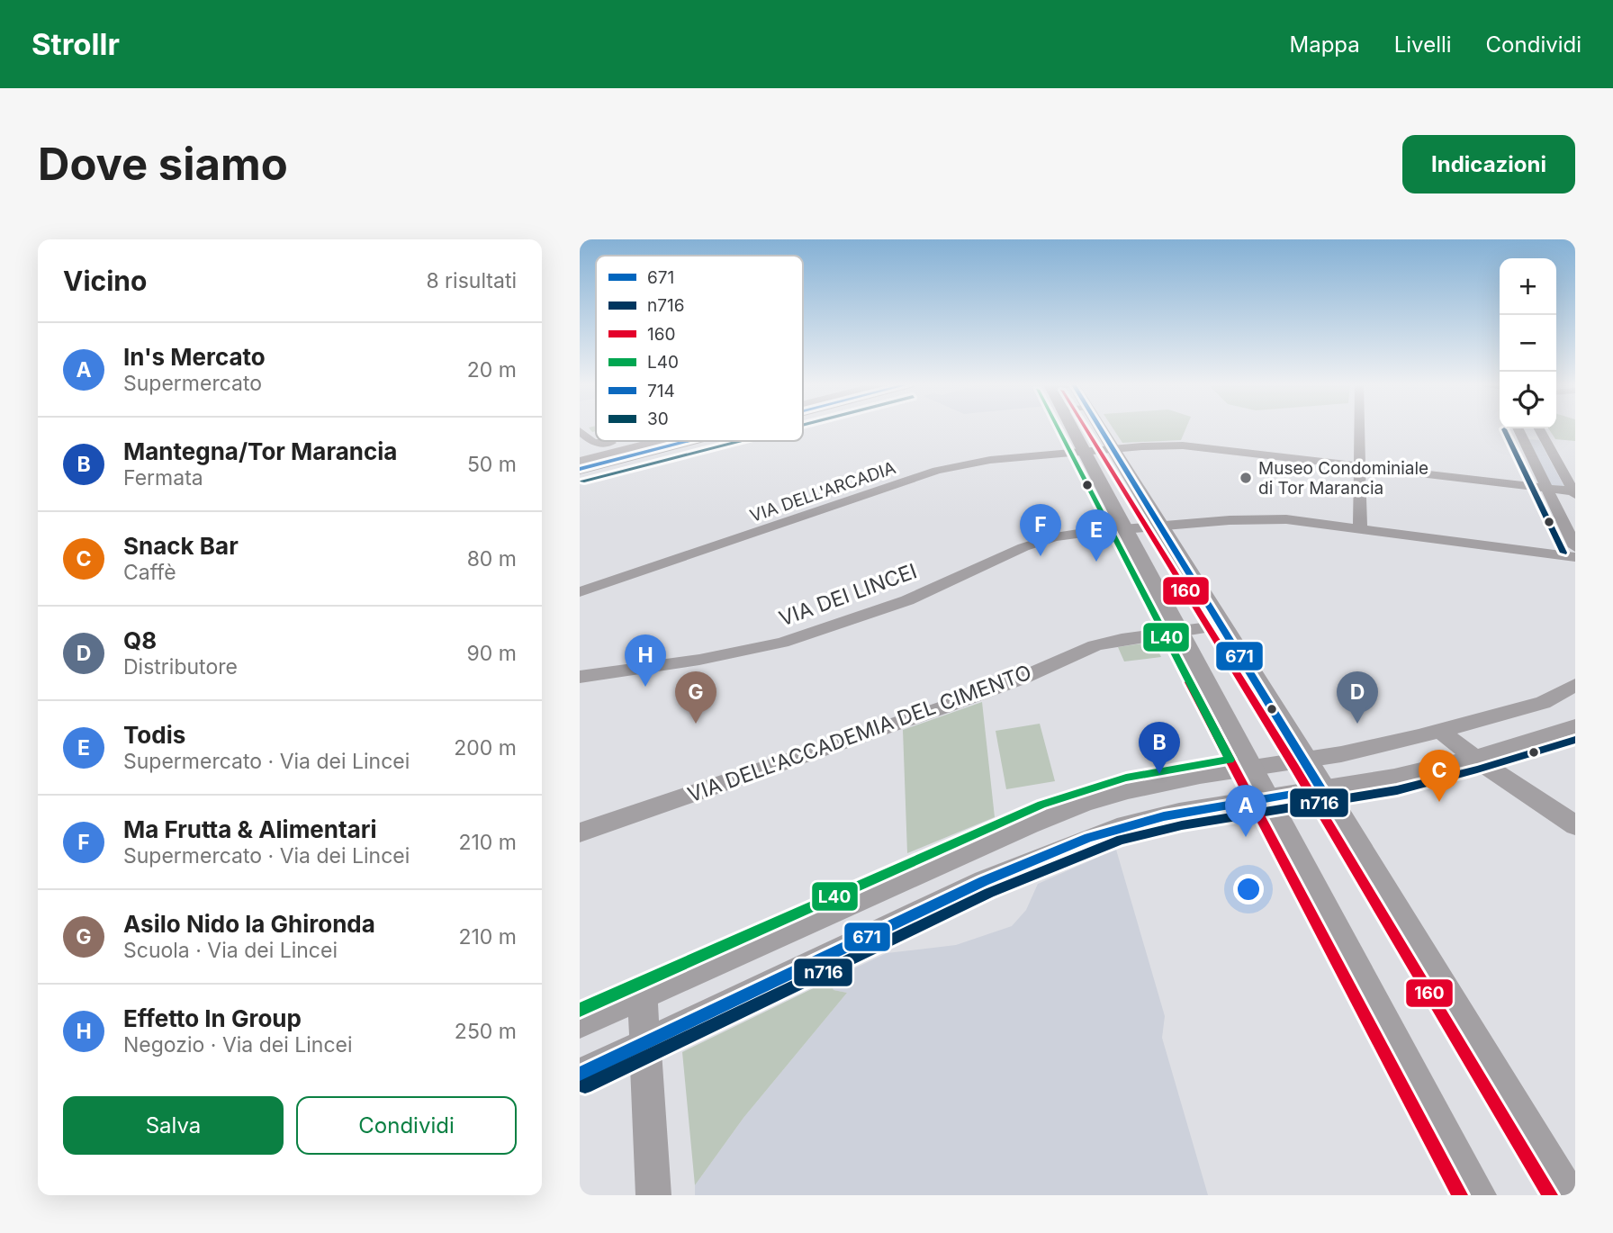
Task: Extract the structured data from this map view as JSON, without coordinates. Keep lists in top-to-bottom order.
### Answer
{
  "streets": {
    "street": ["VIA DELL'ARCADIA", "VIA DEI LINCEI", "VIA DELL'ACCADEMIA DEL CIMENTO"]
  },
  "places": ["Museo Condominiale di Tor Marancia"],
  "lines": [
    "transit line 671",
    "transit line 160",
    "transit line L40",
    "transit line n716",
    "transit line 714",
    "transit line 30"
  ],
  "legend": [
    "671",
    "n716",
    "160",
    "L40",
    "714",
    "30"
  ],
  "page": {
    "header": "Strollr",
    "nav": ["Mappa", "Livelli", "Condividi"],
    "buttons": [
      "Indicazioni",
      ["Salva", "Condividi"]
    ],
    "title": "Dove siamo",
    "heading": ["Vicino", "8 risultati"],
    "map_buttons": ["+", "−"],
    "list": [
      {
        "mark": "A",
        "name": "In's Mercato",
        "note": "Supermercato",
        "value": "20 m"
      },
      {
        "mark": "B",
        "name": "Mantegna/Tor Marancia",
        "note": "Fermata",
        "value": "50 m"
      },
      {
        "mark": "C",
        "name": "Snack Bar",
        "note": "Caffè",
        "value": "80 m"
      },
      {
        "mark": "D",
        "name": "Q8",
        "note": "Distributore",
        "value": "90 m"
      },
      {
        "mark": "E",
        "name": "Todis",
        "note": "Supermercato · Via dei Lincei",
        "value": "200 m"
      },
      {
        "mark": "F",
        "name": "Ma Frutta & Alimentari",
        "note": "Supermercato · Via dei Lincei",
        "value": "210 m"
      },
      {
        "mark": "G",
        "name": "Asilo Nido la Ghironda",
        "note": "Scuola · Via dei Lincei",
        "value": "210 m"
      },
      {
        "mark": "H",
        "name": "Effetto In Group",
        "note": "Negozio · Via dei Lincei",
        "value": "250 m"
      }
    ],
    "pins": [
      "F",
      "E",
      "H",
      "D",
      "G",
      "B",
      "C",
      "A"
    ]
  }
}
